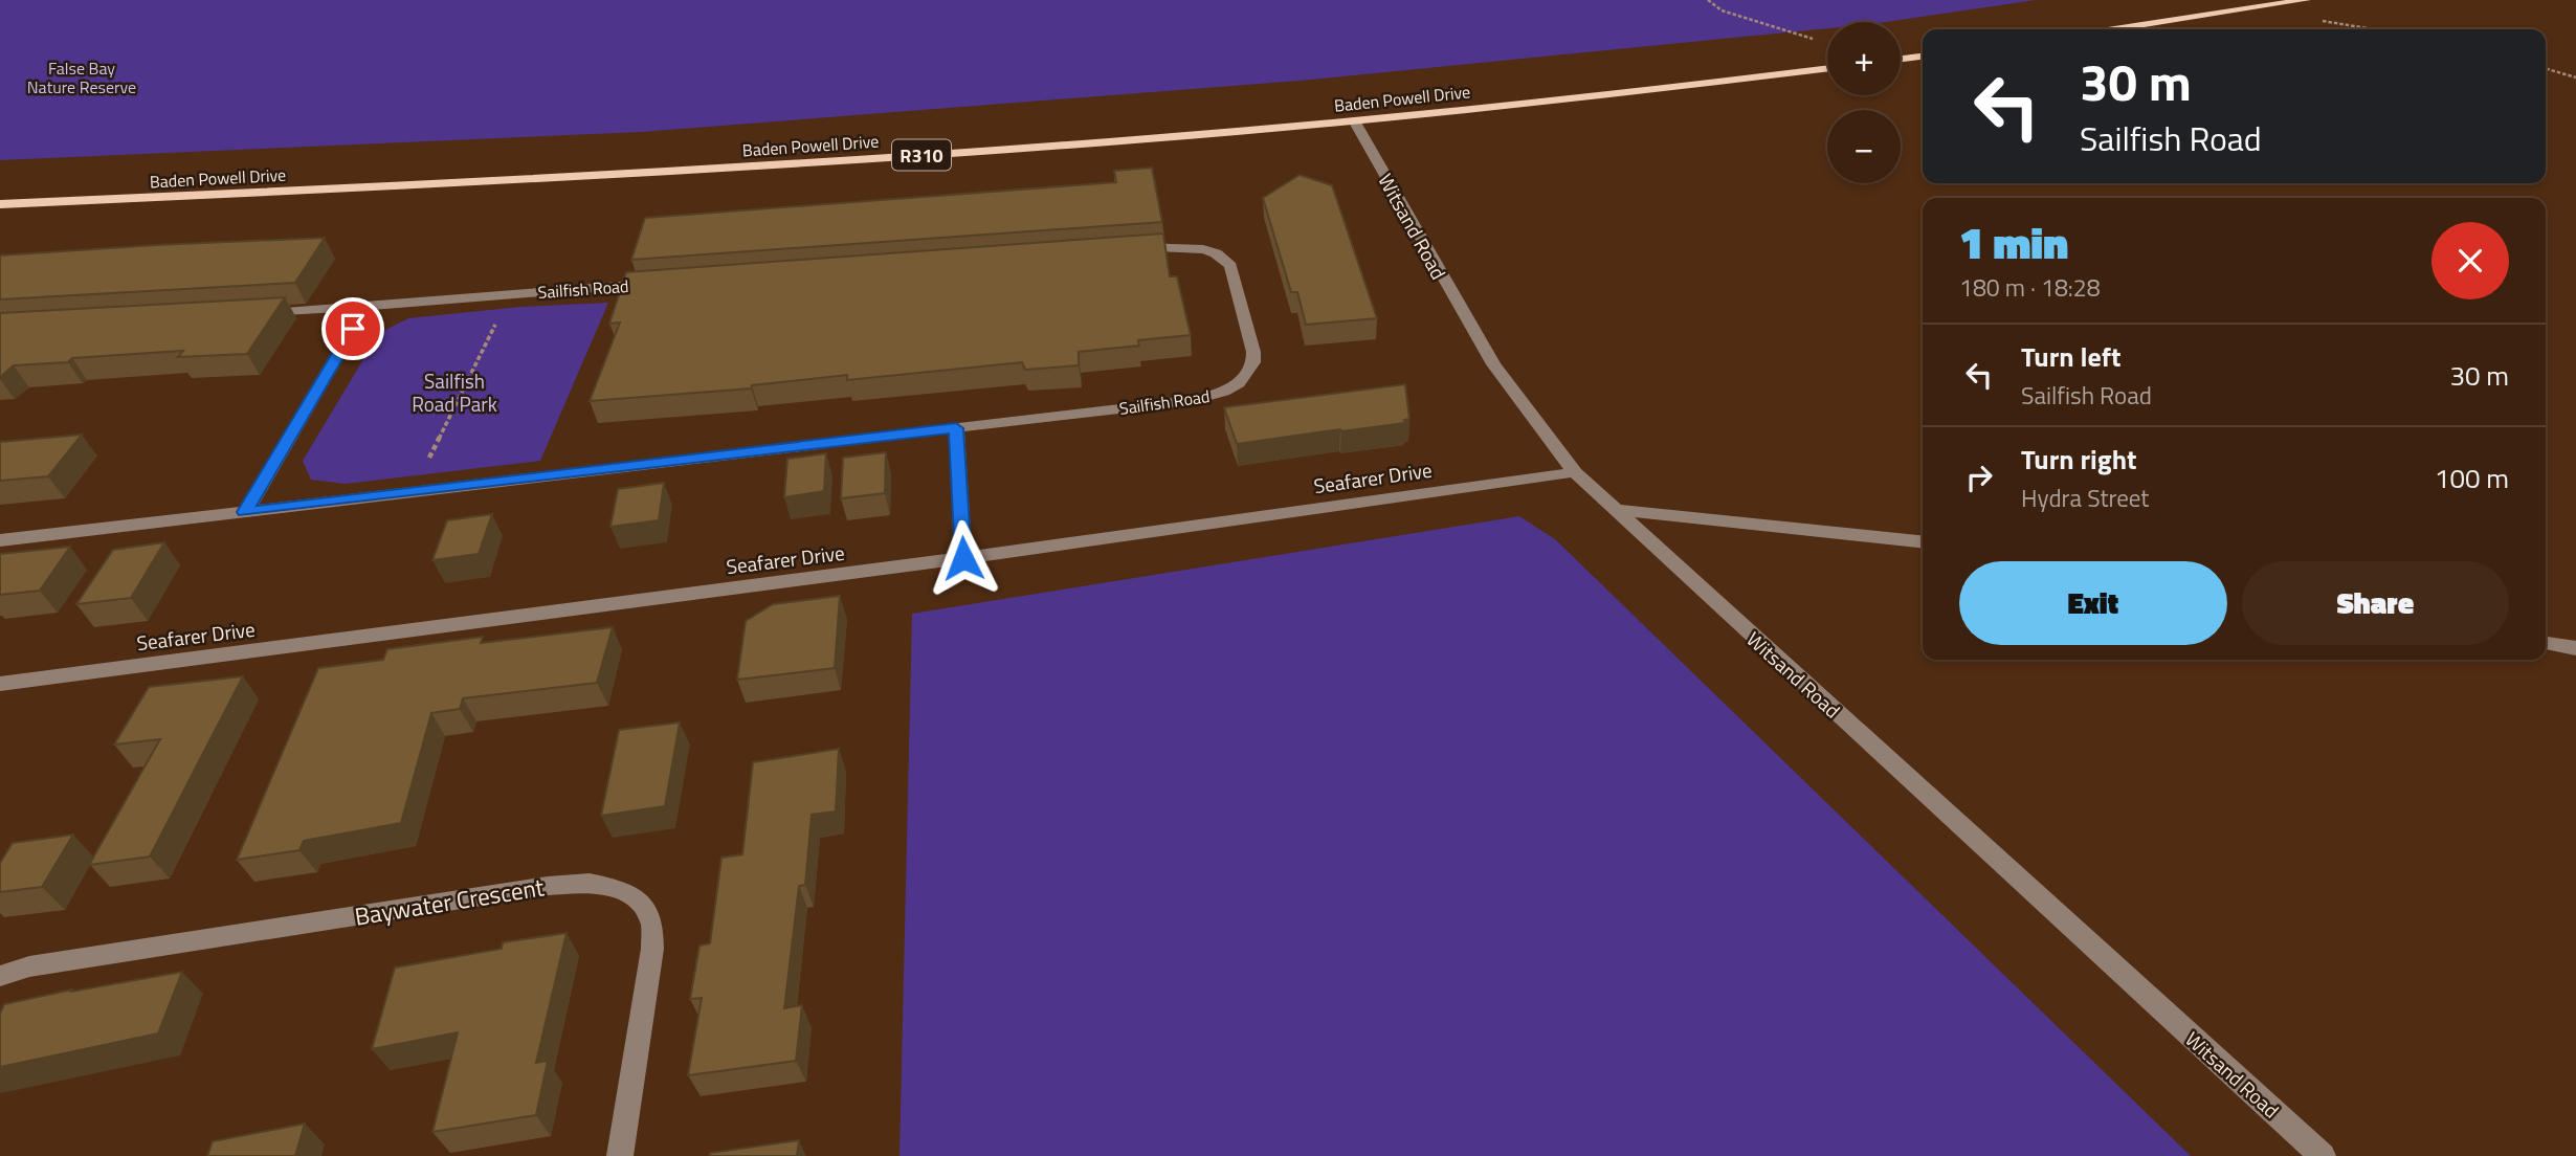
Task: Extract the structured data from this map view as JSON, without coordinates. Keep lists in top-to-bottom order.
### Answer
{
  "streets": {
    "main road": ["Baden Powell Drive", "R310"],
    "street": [
      "Witsand Road",
      "Sailfish Road",
      "Seafarer Drive",
      "Baywater Crescent"
    ]
  },
  "crossings": [
    ["Baden Powell Drive", "Witsand Road"],
    ["Witsand Road", "Seafarer Drive"]
  ],
  "parks": ["False Bay Nature Reserve", "Sailfish Road Park"],
  "page": {
    "map_buttons": ["+", "−"],
    "turn": ["30 m", "Sailfish Road"],
    "heading": ["1 min", "180 m · 18:28"],
    "list": [
      {
        "name": "Turn left",
        "note": "Sailfish Road",
        "value": "30 m"
      },
      {
        "name": "Turn right",
        "note": "Hydra Street",
        "value": "100 m"
      }
    ],
    "buttons": ["Exit", "Share"]
  }
}
